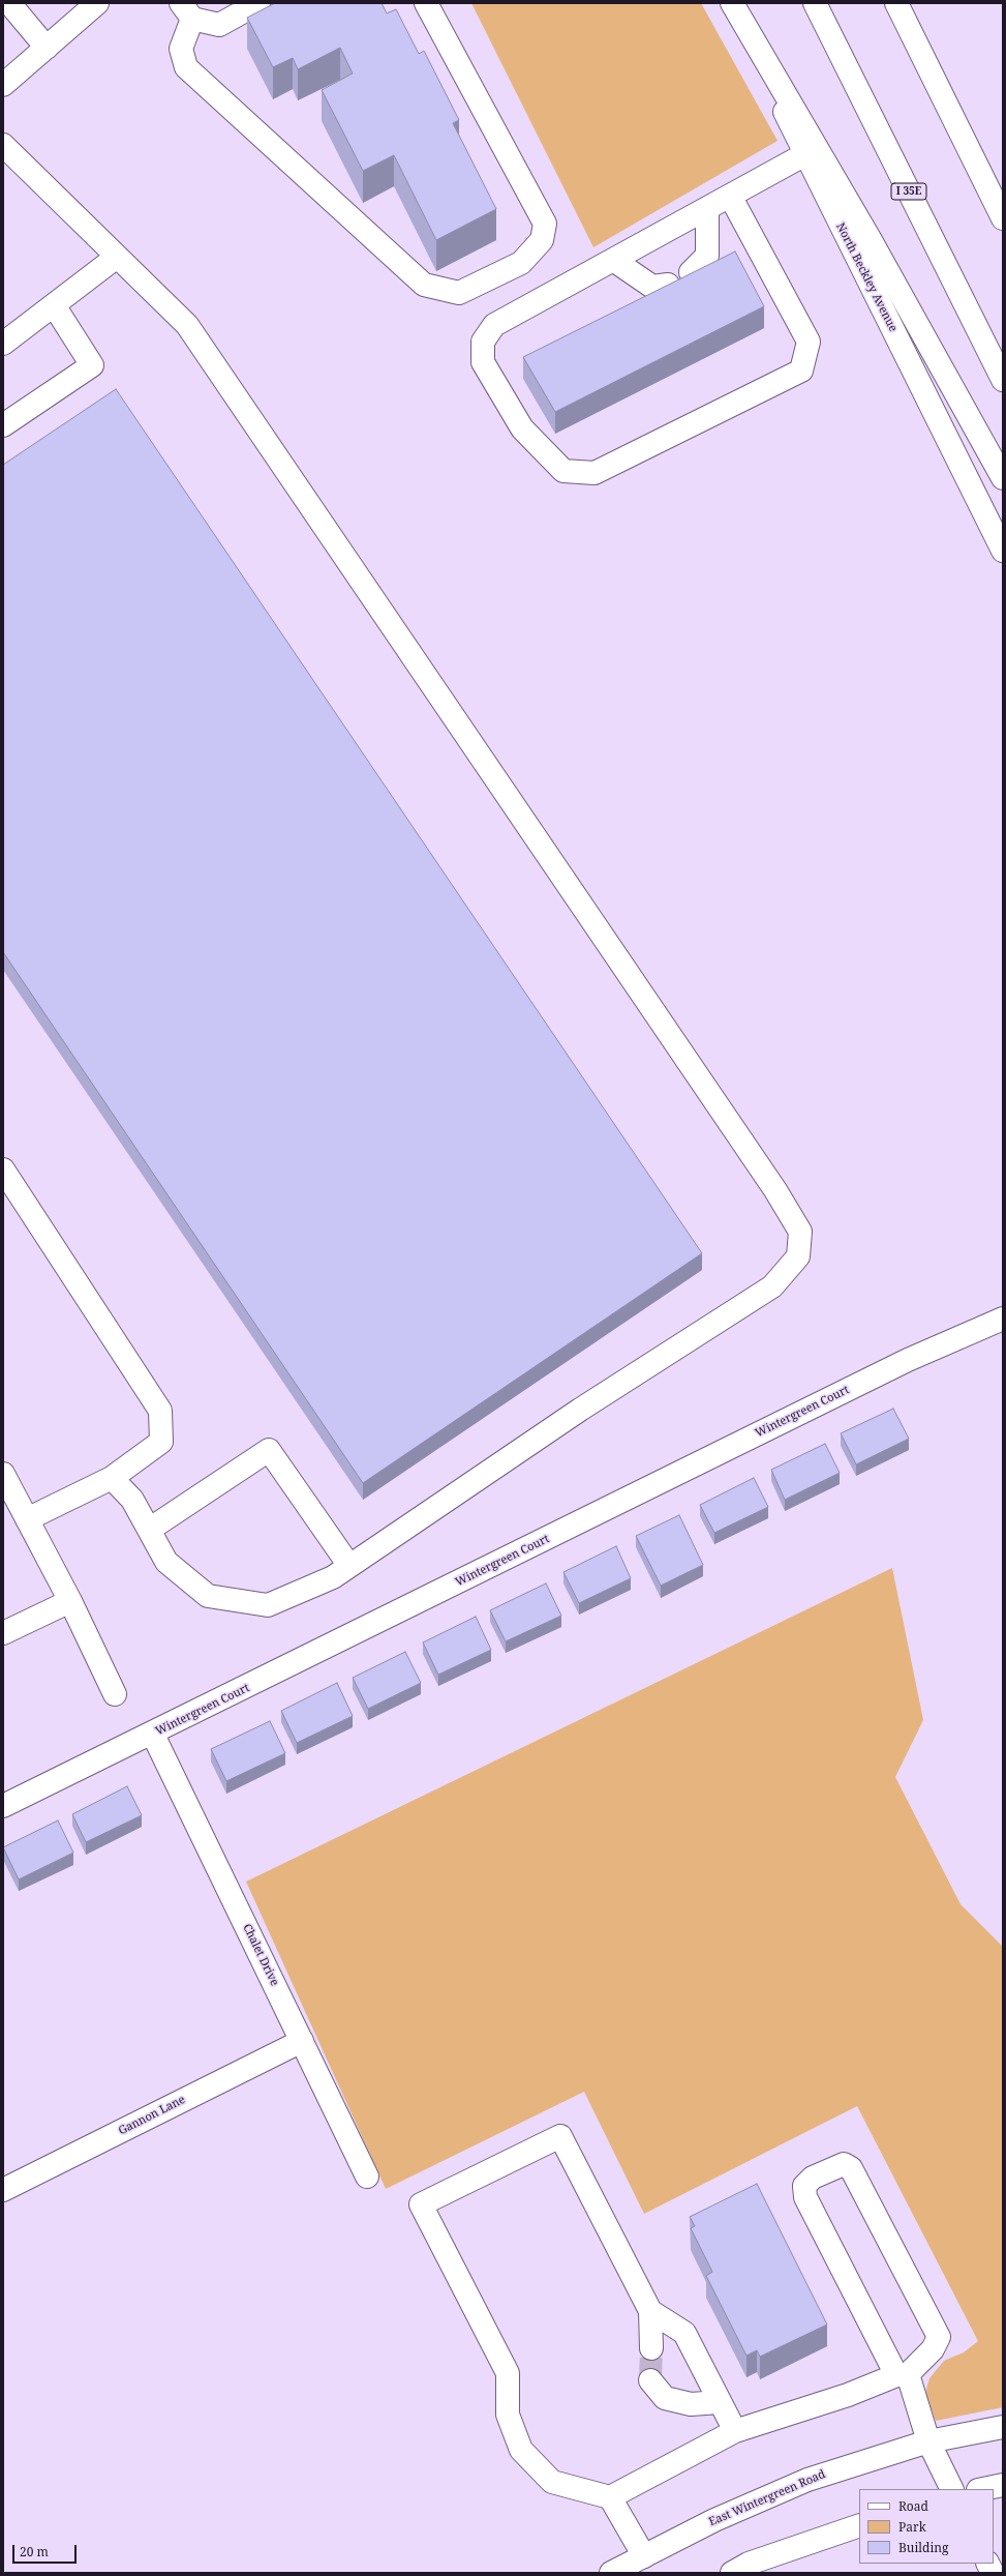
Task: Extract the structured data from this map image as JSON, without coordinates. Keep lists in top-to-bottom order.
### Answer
{
  "streets": {
    "main road": [
      "I 35E",
      "North Beckley Avenue",
      "Wintergreen Court",
      "Chalet Drive",
      "Gannon Lane",
      "East Wintergreen Road"
    ]
  },
  "crossings": [
    ["Wintergreen Court", "Chalet Drive"],
    ["Chalet Drive", "Gannon Lane"]
  ],
  "legend": ["Road", "Park", "Building"],
  "scale_bar": "20 m"
}
